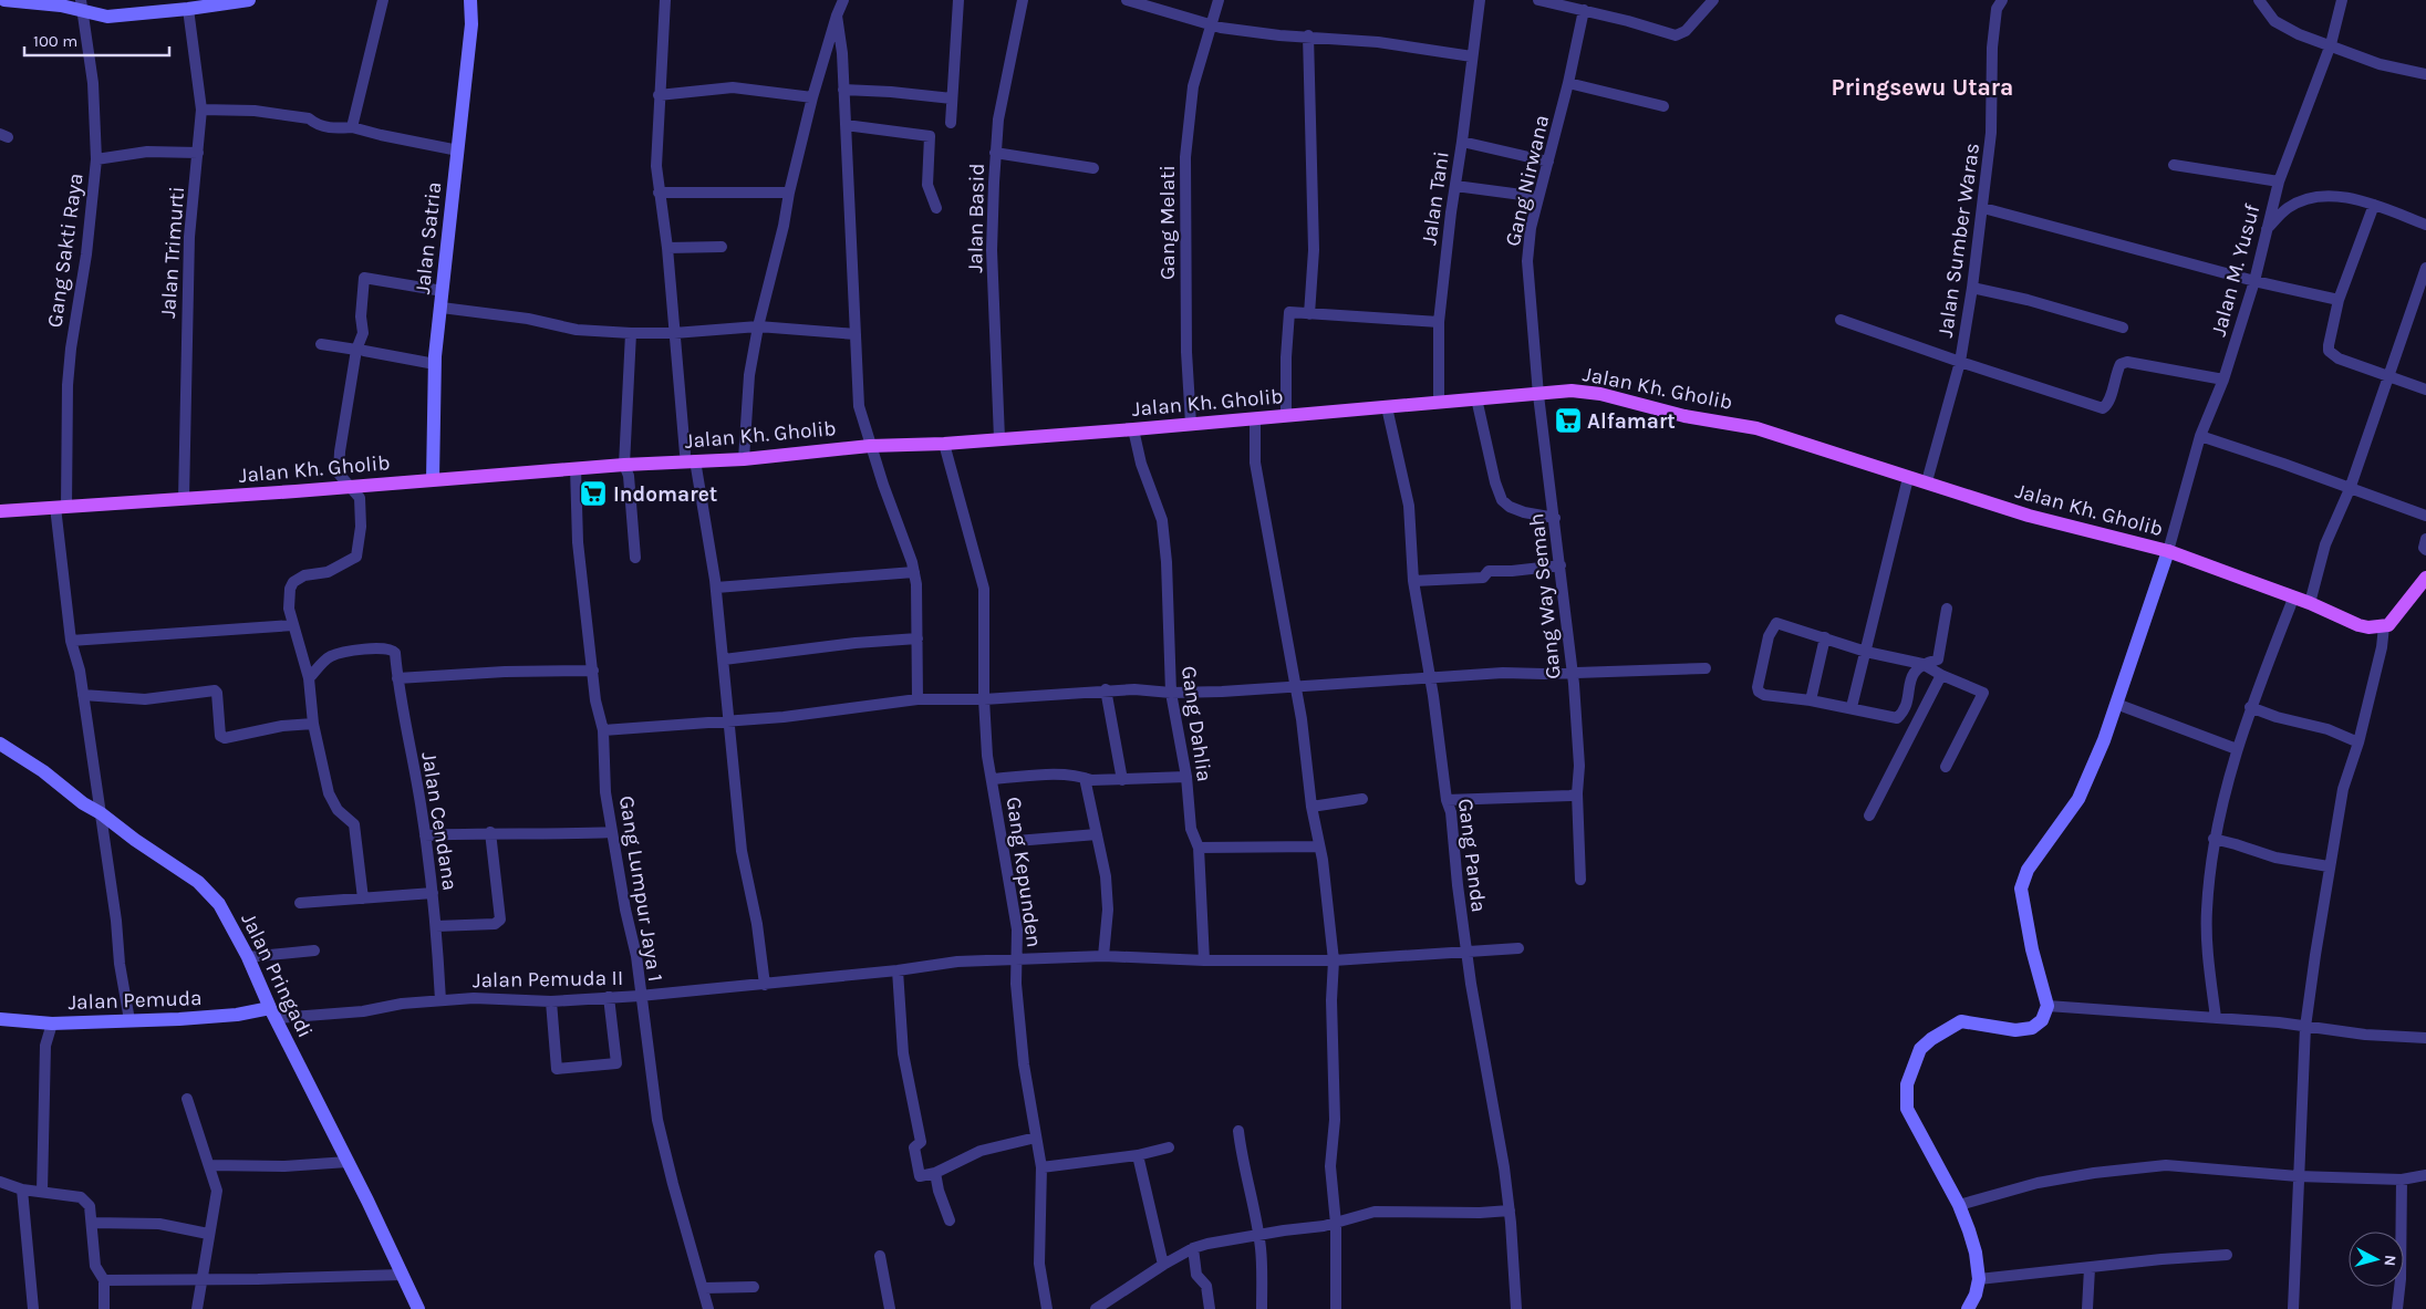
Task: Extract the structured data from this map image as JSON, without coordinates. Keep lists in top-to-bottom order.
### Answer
{
  "streets": {
    "main road": ["Jalan Kh. Gholib"],
    "street": [
      "Gang Nirwana",
      "Jalan Tani",
      "Jalan Basid",
      "Gang Melati",
      "Jalan Satria",
      "Jalan Sumber Waras",
      "Gang Sakti Raya",
      "Jalan Trimurti",
      "Jalan M. Yusuf",
      "Gang Way Semah",
      "Gang Dahlia",
      "Jalan Cendana",
      "Gang Panda",
      "Gang Kepunden",
      "Gang Lumpur Jaya 1",
      "Jalan Pringadi",
      "Jalan Pemuda II",
      "Jalan Pemuda"
    ]
  },
  "crossings": [
    ["Gang Nirwana", "Jalan Kh. Gholib"],
    ["Gang Nirwana", "Gang Way Semah"],
    ["Jalan Tani", "Jalan Kh. Gholib"],
    ["Jalan Basid", "Jalan Kh. Gholib"],
    ["Gang Melati", "Jalan Kh. Gholib"],
    ["Jalan Satria", "Jalan Kh. Gholib"],
    ["Jalan Sumber Waras", "Jalan Kh. Gholib"],
    ["Gang Sakti Raya", "Jalan Kh. Gholib"],
    ["Gang Sakti Raya", "Jalan Pringadi"],
    ["Gang Sakti Raya", "Jalan Pemuda"],
    ["Jalan Trimurti", "Jalan Kh. Gholib"],
    ["Jalan M. Yusuf", "Jalan Kh. Gholib"],
    ["Jalan Kh. Gholib", "Gang Way Semah"],
    ["Jalan Kh. Gholib", "Gang Dahlia"],
    ["Jalan Kh. Gholib", "Gang Panda"],
    ["Jalan Kh. Gholib", "Gang Kepunden"],
    ["Jalan Kh. Gholib", "Gang Lumpur Jaya 1"],
    ["Gang Dahlia", "Jalan Pemuda II"],
    ["Jalan Cendana", "Jalan Pemuda II"],
    ["Gang Panda", "Jalan Pemuda II"],
    ["Gang Kepunden", "Jalan Pemuda II"],
    ["Gang Lumpur Jaya 1", "Jalan Pemuda II"],
    ["Jalan Pringadi", "Jalan Pemuda II"],
    ["Jalan Pringadi", "Jalan Pemuda"],
    ["Jalan Pemuda II", "Jalan Pemuda"]
  ],
  "districts": ["Pringsewu Utara"],
  "places": {
    "supermarket": ["Alfamart", "Indomaret"]
  },
  "scale_bar": "100 m",
  "north": "right"
}
